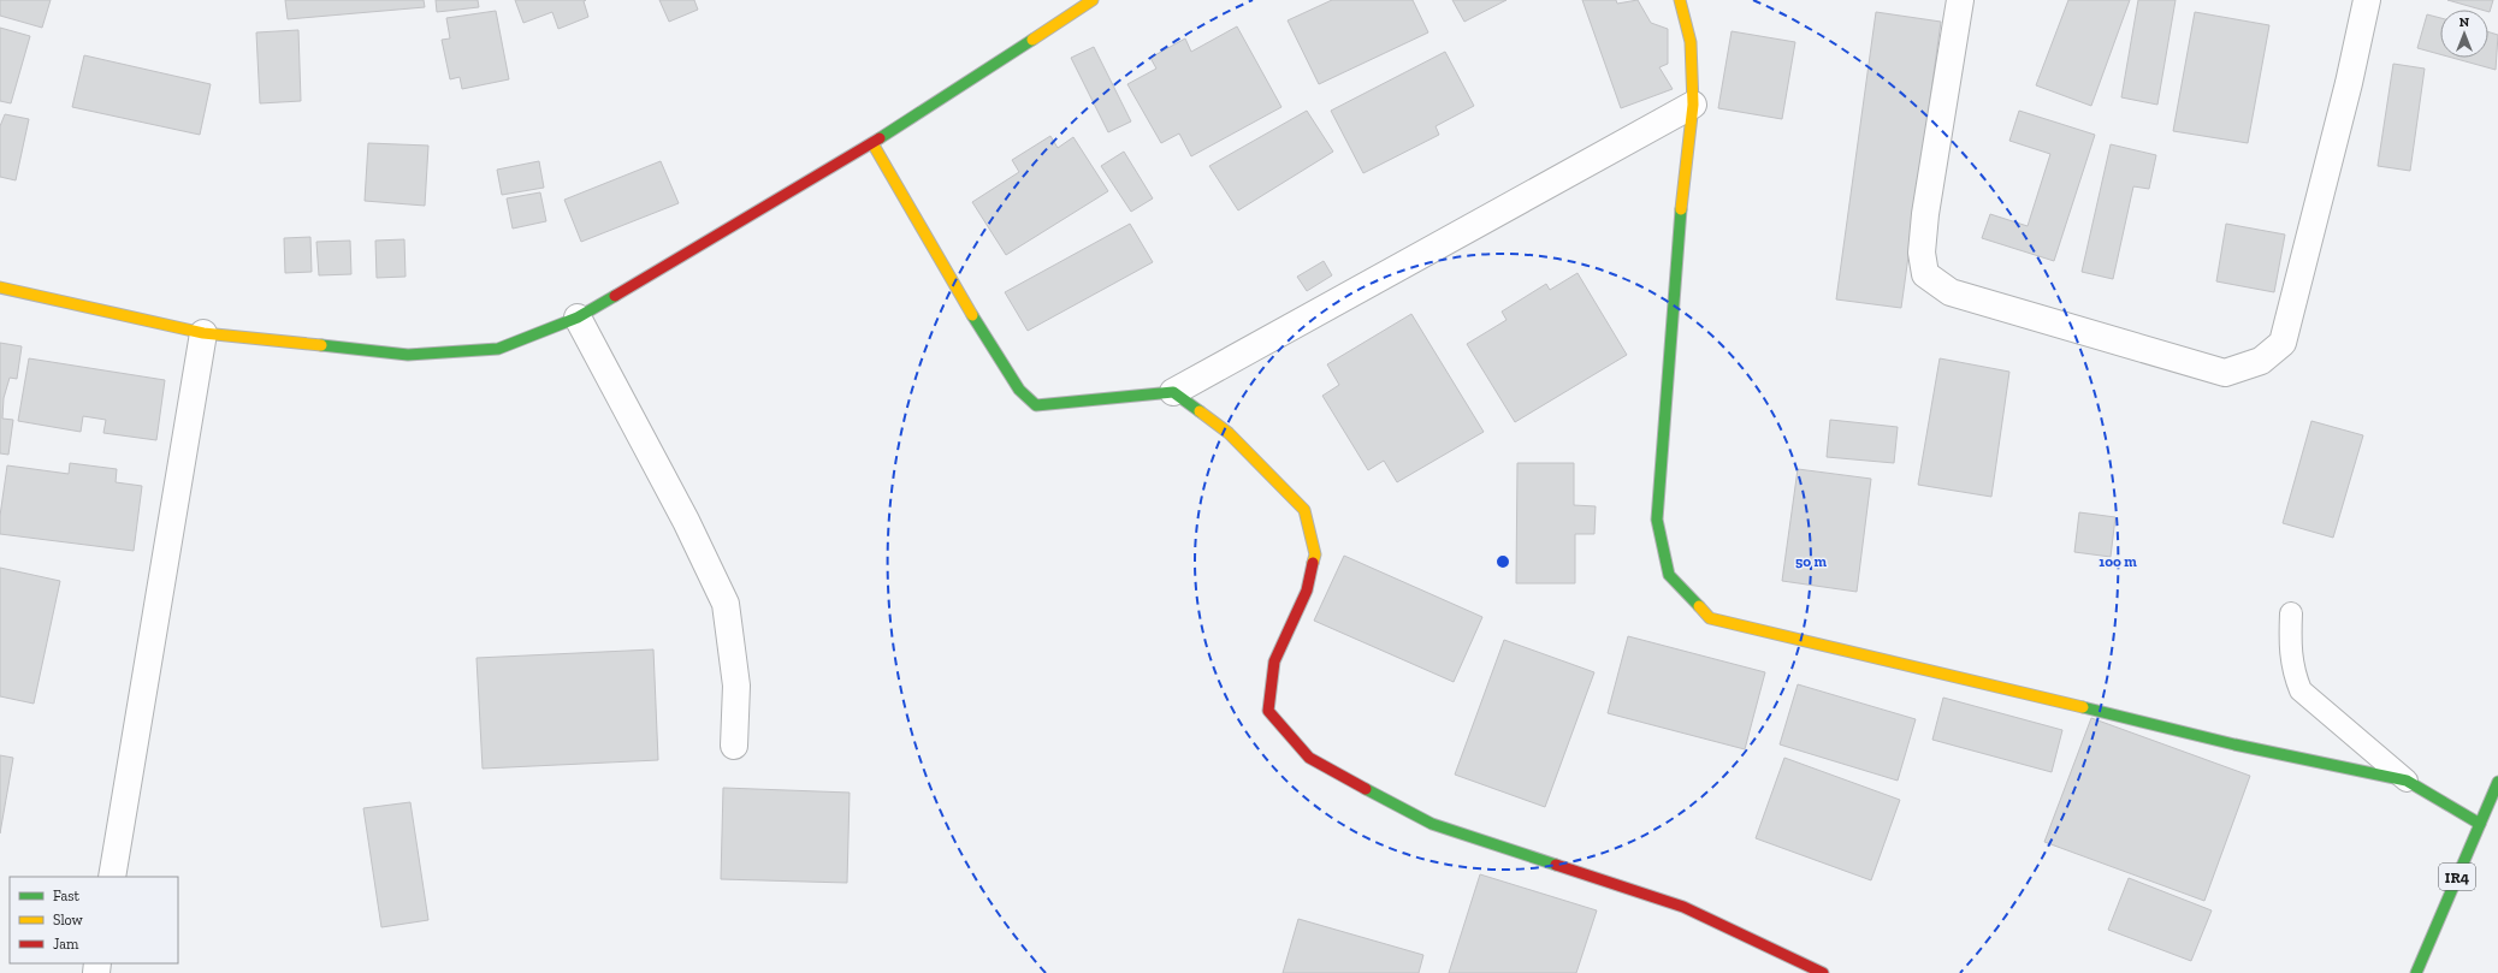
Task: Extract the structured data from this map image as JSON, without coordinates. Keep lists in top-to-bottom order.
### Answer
{
  "streets": {
    "street": ["IR4"]
  },
  "legend": ["Fast", "Slow", "Jam"],
  "north": "top",
  "rings": ["50 m", "100 m"]
}
